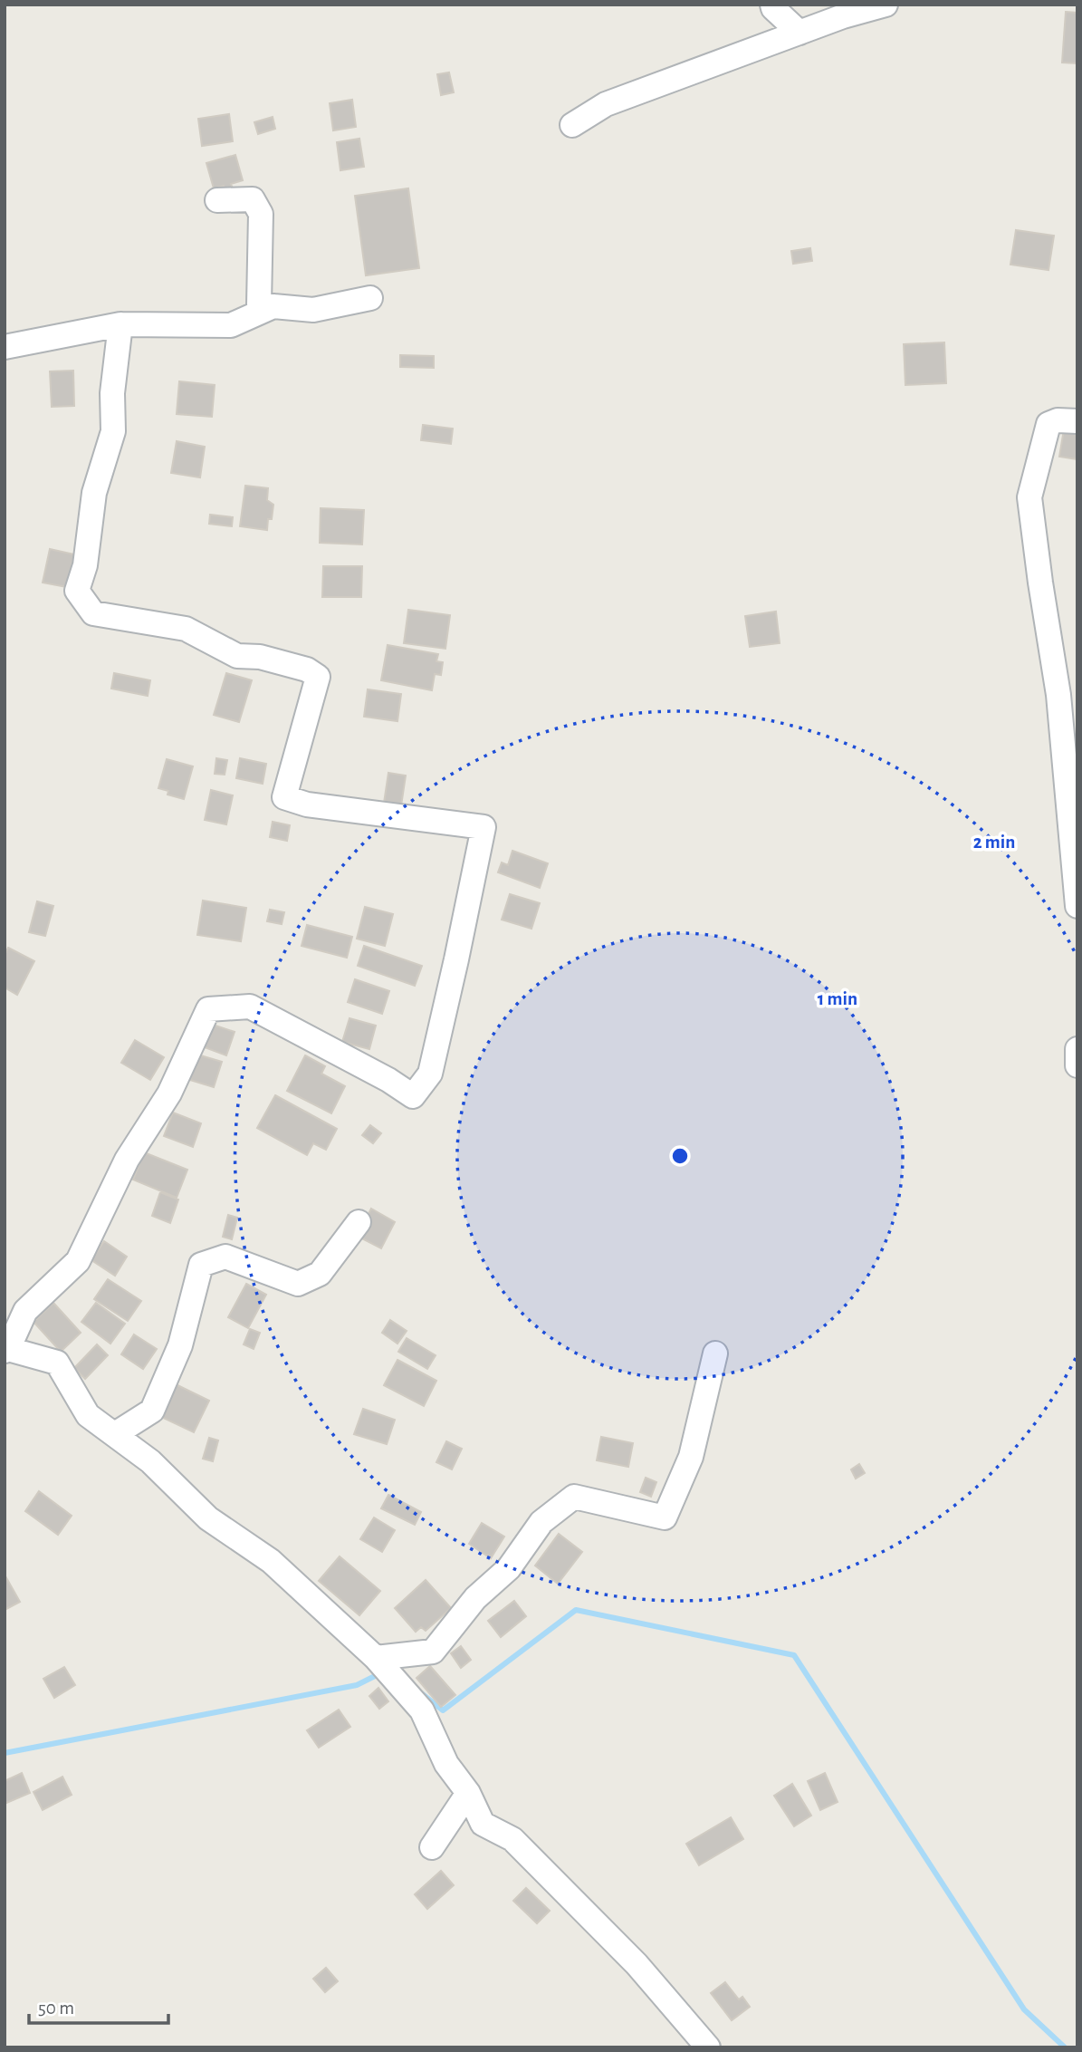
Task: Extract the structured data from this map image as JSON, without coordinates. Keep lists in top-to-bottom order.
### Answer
{
  "scale_bar": "50 m",
  "rings": ["2 min", "1 min"]
}
